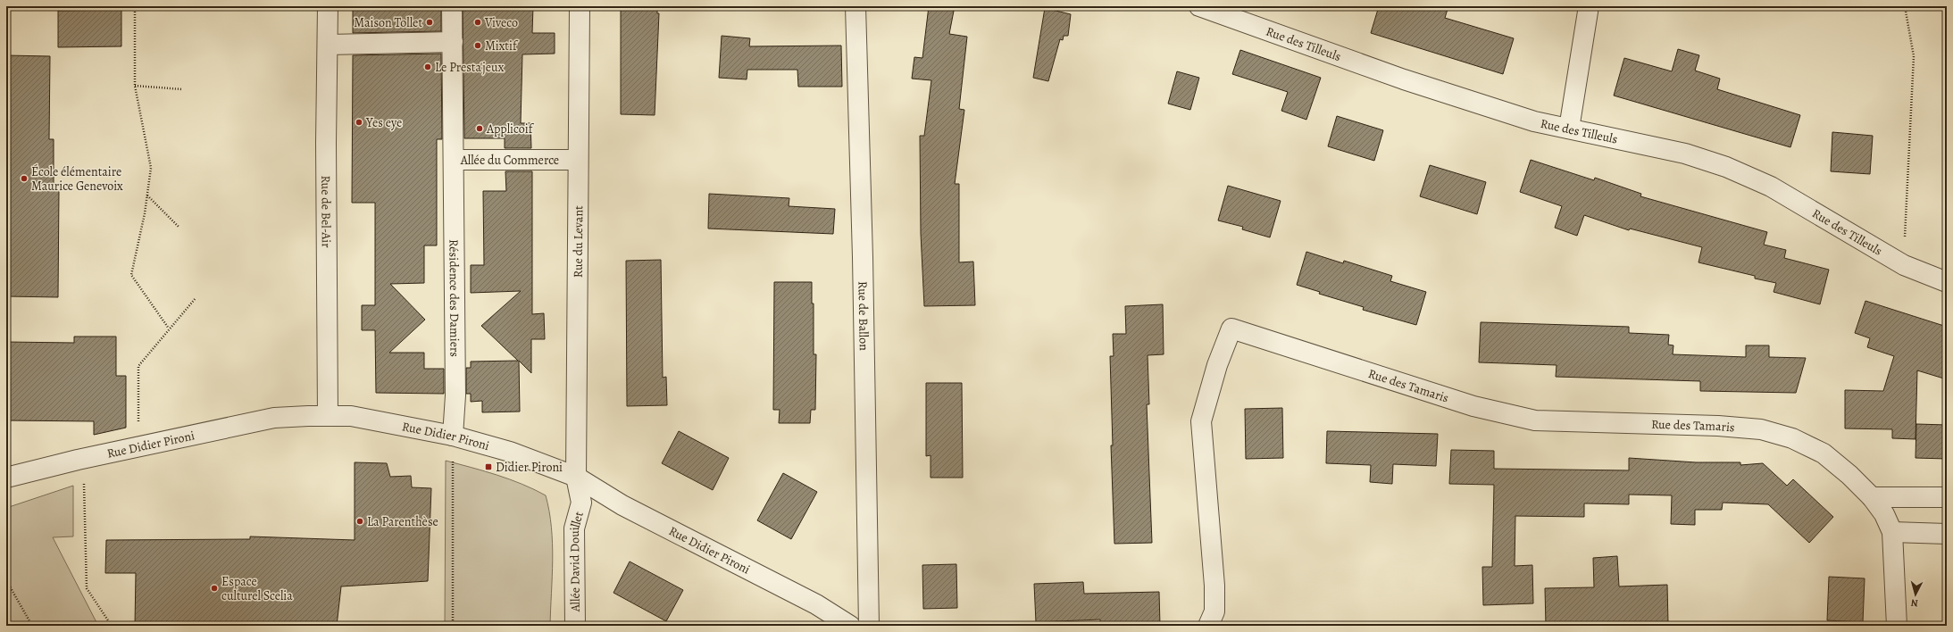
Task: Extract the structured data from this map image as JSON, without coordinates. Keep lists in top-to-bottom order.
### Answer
{
  "streets": {
    "street": [
      "Rue des Tilleuls",
      "Allée du Commerce",
      "Rue de Bel-Air",
      "Rue du Levant",
      "Résidence des Damiers",
      "Rue de Ballon",
      "Rue des Tamaris",
      "Rue Didier Pironi",
      "Allée David Douillet"
    ]
  },
  "crossings": [
    ["Allée du Commerce", "Rue du Levant"],
    ["Allée du Commerce", "Résidence des Damiers"],
    ["Rue de Bel-Air", "Rue Didier Pironi"],
    ["Rue du Levant", "Rue Didier Pironi"],
    ["Rue du Levant", "Allée David Douillet"],
    ["Résidence des Damiers", "Rue Didier Pironi"],
    ["Rue Didier Pironi", "Allée David Douillet"]
  ],
  "places": {
    "other": [
      "Maison Tollet",
      "Viveco",
      "Mixtif",
      "Le Presta'jeux",
      "Yes eye",
      "Applicoif",
      "École élémentaire Maurice Genevoix",
      "La Parenthèse",
      "Espace culturel Scelia"
    ],
    "transit": ["Didier Pironi"]
  },
  "north": "bottom"
}
